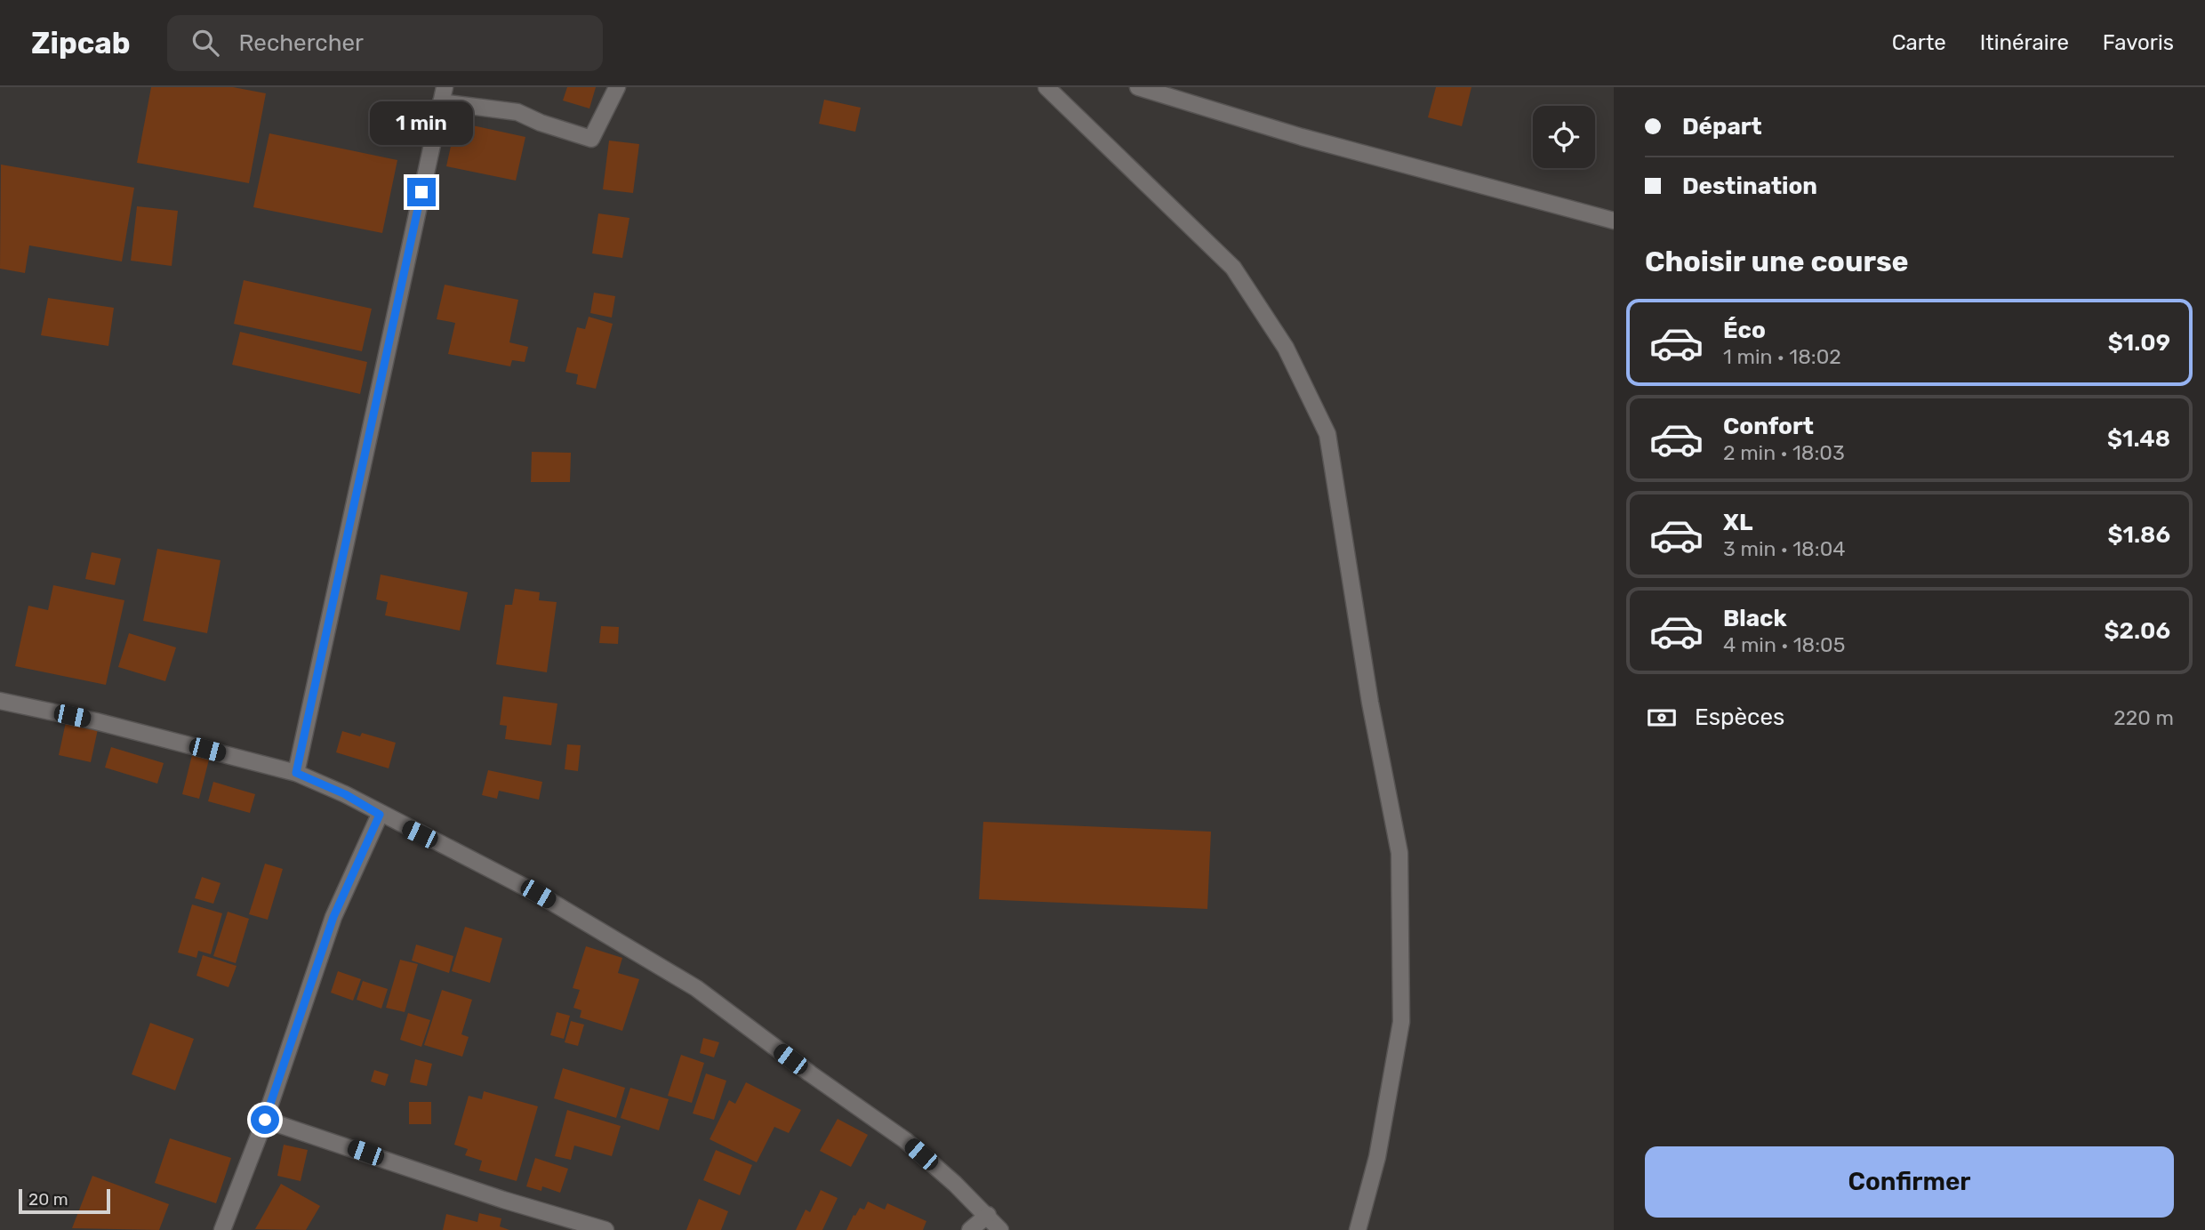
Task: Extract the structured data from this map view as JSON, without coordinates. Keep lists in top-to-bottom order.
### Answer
{
  "scale_bar": "20 m",
  "page": {
    "header": "Zipcab",
    "search": "Rechercher",
    "nav": ["Carte", "Itinéraire", "Favoris"],
    "banner": ["Départ", "Destination"],
    "bubble": "1 min",
    "heading": "Choisir une course",
    "list": [
      {
        "name": "Éco",
        "note": "1 min · 18:02",
        "value": "$1.09"
      },
      {
        "name": "Confort",
        "note": "2 min · 18:03",
        "value": "$1.48"
      },
      {
        "name": "XL",
        "note": "3 min · 18:04",
        "value": "$1.86"
      },
      {
        "name": "Black",
        "note": "4 min · 18:05",
        "value": "$2.06"
      }
    ],
    "pay": ["Espèces", "220 m"],
    "buttons": "Confirmer",
    "scale": "20 m"
  }
}
